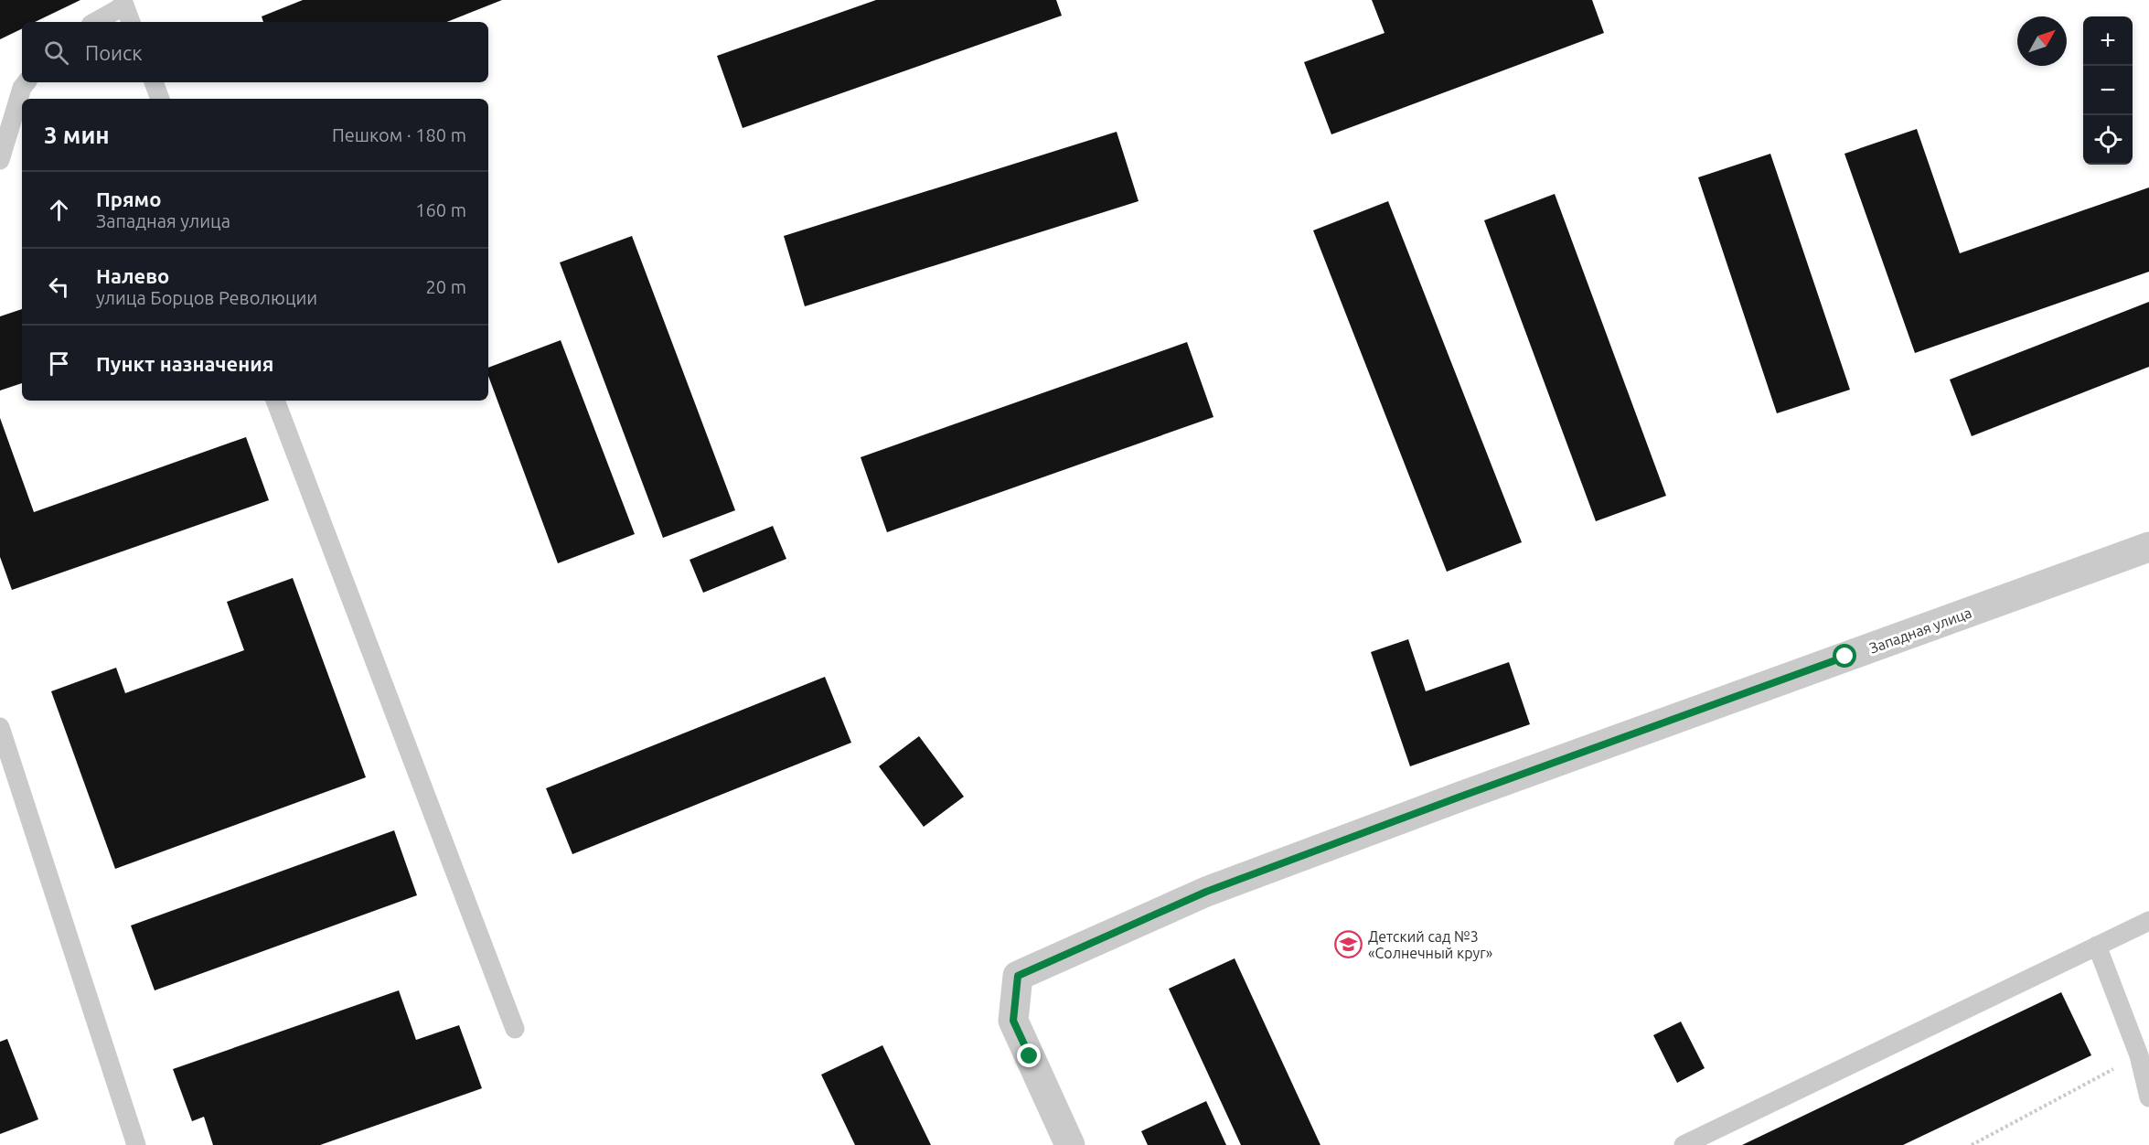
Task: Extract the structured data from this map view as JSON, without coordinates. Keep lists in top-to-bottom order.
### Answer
{
  "streets": {
    "street": ["Западная улица"]
  },
  "places": {
    "school or university": ["Детский сад №3 «Солнечный круг»"]
  },
  "north": "top right",
  "page": {
    "map_buttons": ["+", "−"],
    "search": "Поиск",
    "heading": ["3 мин", "Пешком · 180 m"],
    "list": [
      ["Прямо", "Западная улица", "160 m"],
      ["Налево", "улица Борцов Революции", "20 m"],
      "Пункт назначения"
    ]
  }
}
